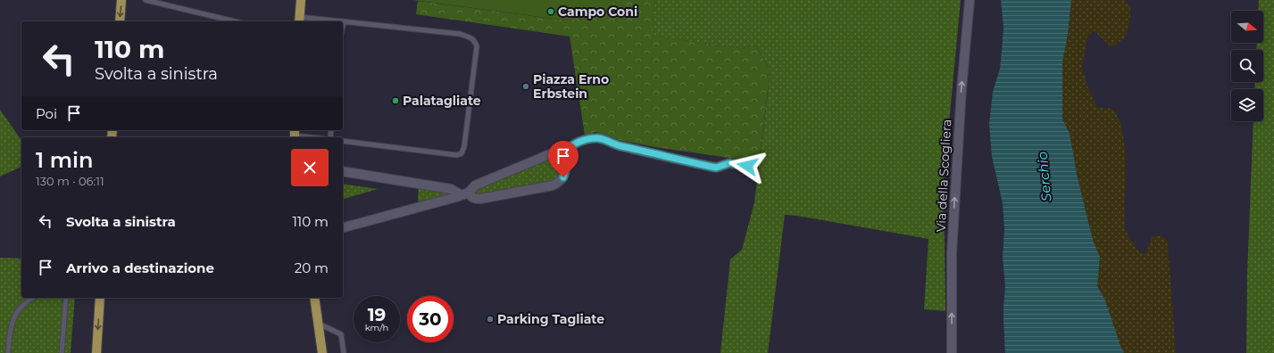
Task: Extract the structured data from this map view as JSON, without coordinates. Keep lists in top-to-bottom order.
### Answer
{
  "streets": {
    "street": ["Via della Scogliera"]
  },
  "one_way": ["Via della Scogliera"],
  "water": ["Serchio"],
  "places": [
    "Campo Coni",
    "Piazza Erno Erbstein",
    "Palatagliate",
    "Parking Tagliate"
  ],
  "north": "right",
  "page": {
    "turn": ["110 m", "Svolta a sinistra"],
    "then": "Poi",
    "heading": ["1 min", "130 m · 06:11"],
    "list": [
      {
        "name": "Svolta a sinistra",
        "value": "110 m"
      },
      {
        "name": "Arrivo a destinazione",
        "value": "20 m"
      }
    ],
    "speed": "19 km/h",
    "limit": "30"
  }
}
